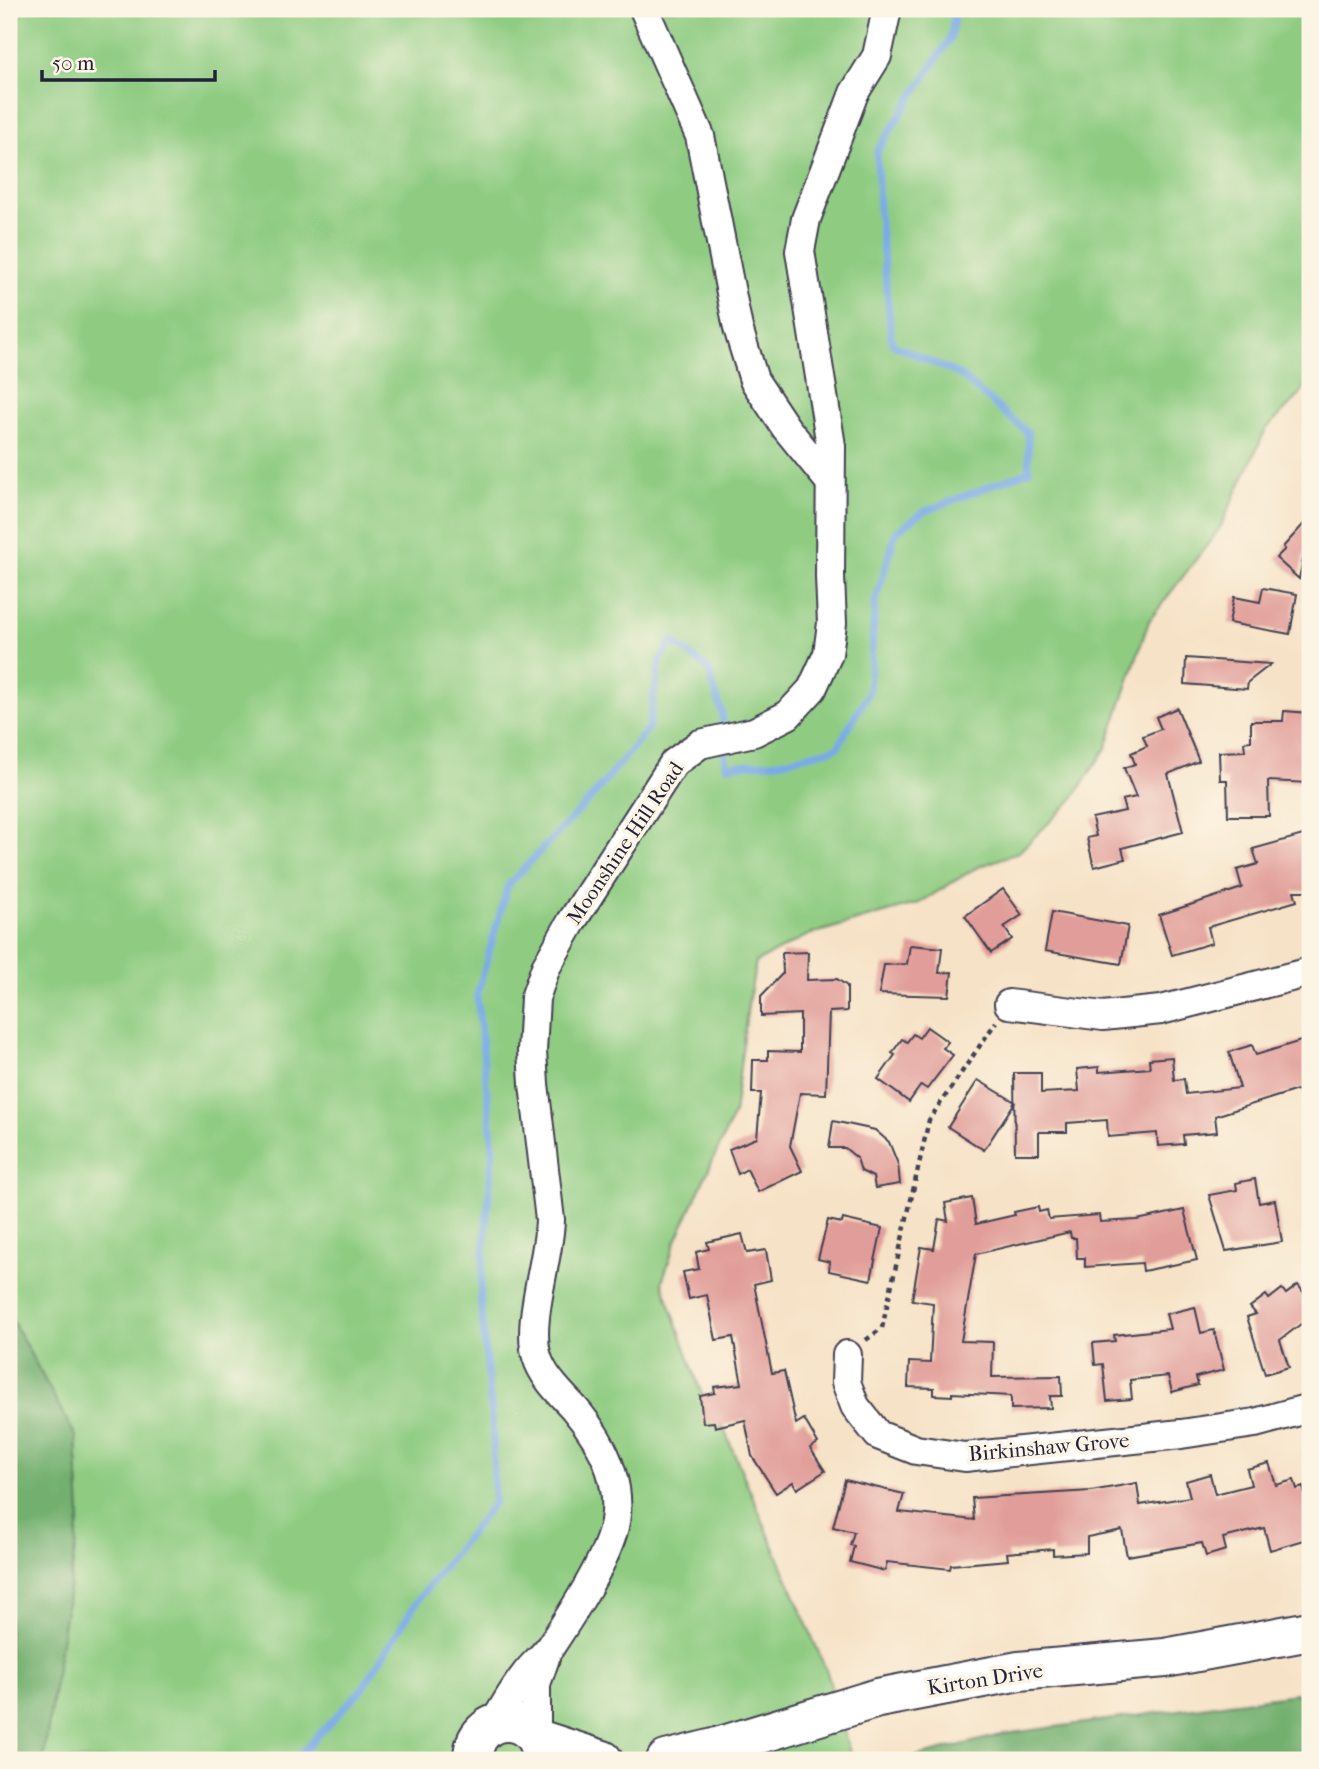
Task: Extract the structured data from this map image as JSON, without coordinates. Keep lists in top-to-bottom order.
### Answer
{
  "streets": {
    "street": ["Moonshine Hill Road", "Birkinshaw Grove", "Kirton Drive"]
  },
  "scale_bar": "50 m"
}
